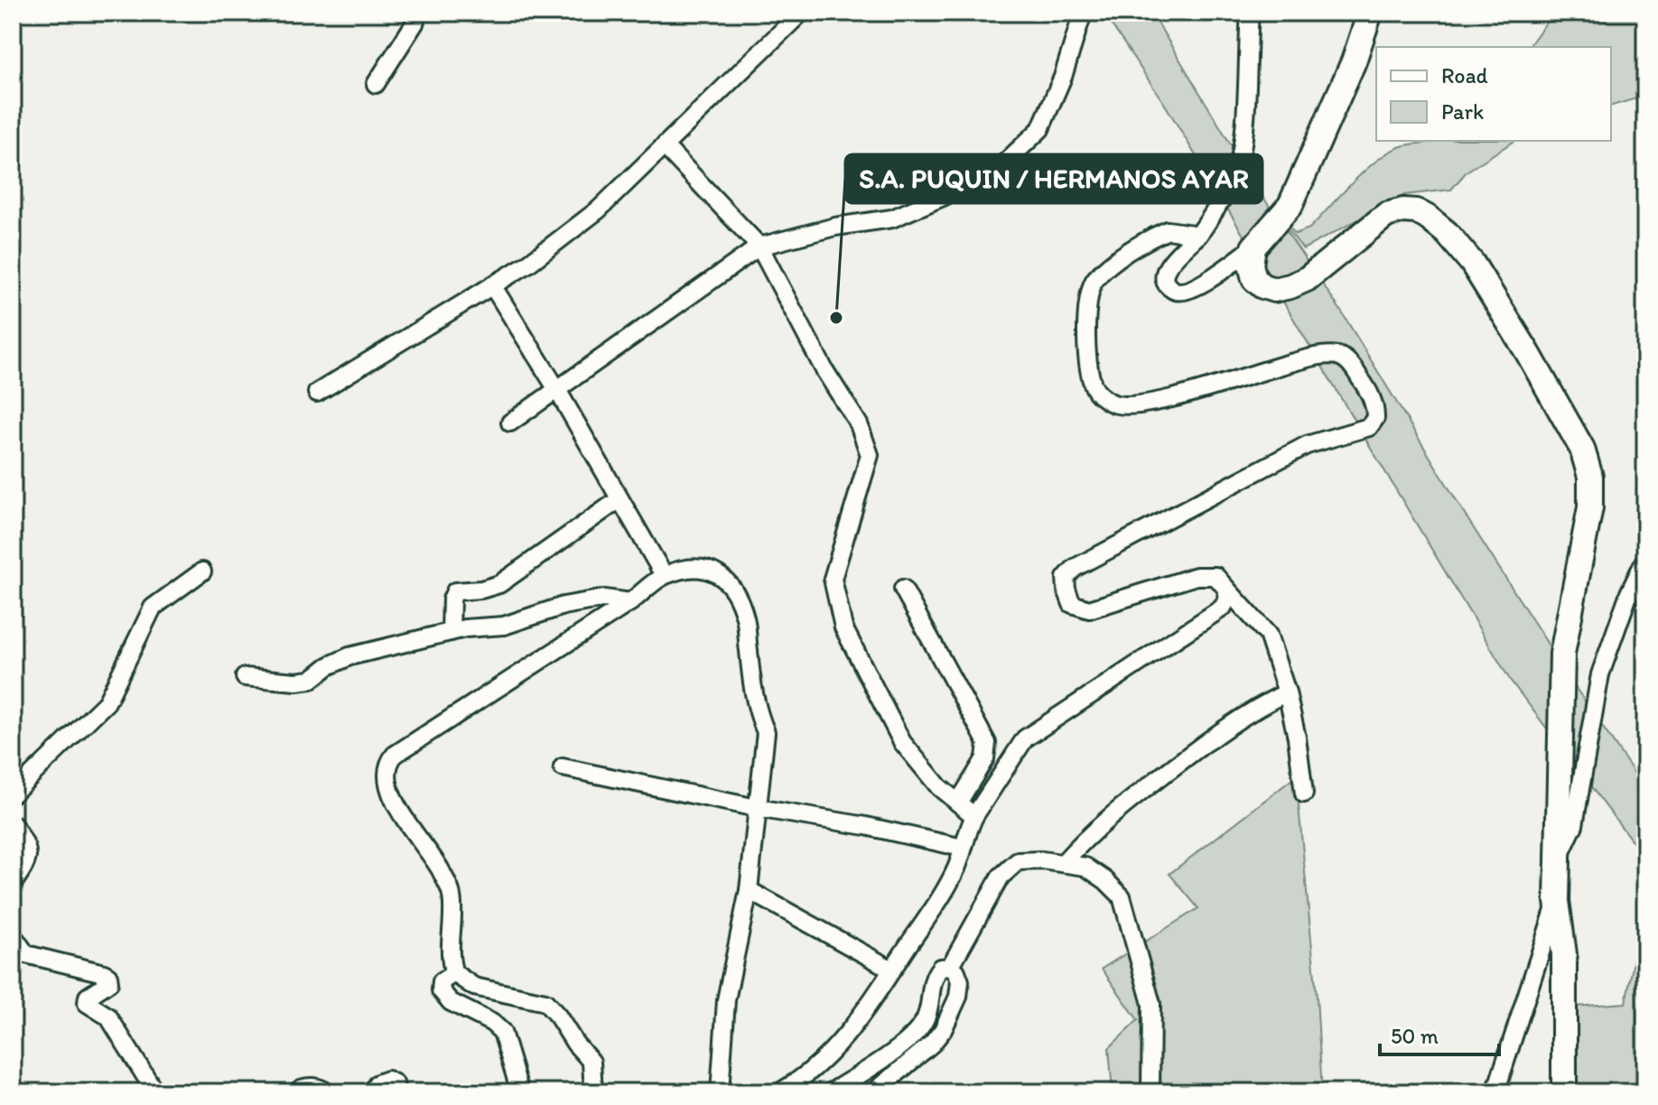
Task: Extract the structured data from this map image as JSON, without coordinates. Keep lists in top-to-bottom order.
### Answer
{
  "places": ["S.A. PUQUIN / HERMANOS AYAR"],
  "legend": ["Road", "Park"],
  "scale_bar": "50 m"
}
